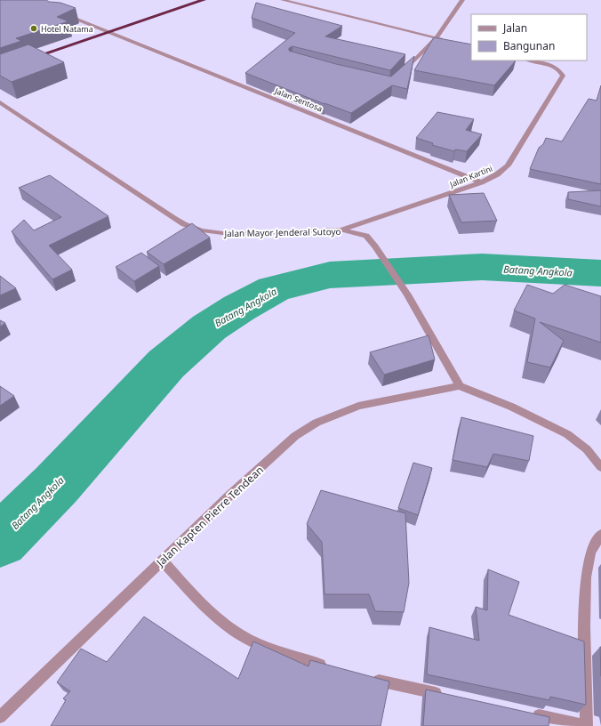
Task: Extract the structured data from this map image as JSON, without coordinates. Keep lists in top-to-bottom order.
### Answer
{
  "streets": {
    "street": [
      "Jalan Sentosa",
      "Jalan Kartini",
      "Jalan Mayor Jenderal Sutoyo",
      "Jalan Kapten Pierre Tendean"
    ]
  },
  "crossings": [
    ["Jalan Sentosa", "Jalan Kartini"],
    ["Jalan Kartini", "Jalan Mayor Jenderal Sutoyo"],
    ["Jalan Mayor Jenderal Sutoyo", "Jalan Kapten Pierre Tendean"]
  ],
  "water": ["Batang Angkola"],
  "places": ["Hotel Natama"],
  "legend": ["Jalan", "Bangunan"]
}
